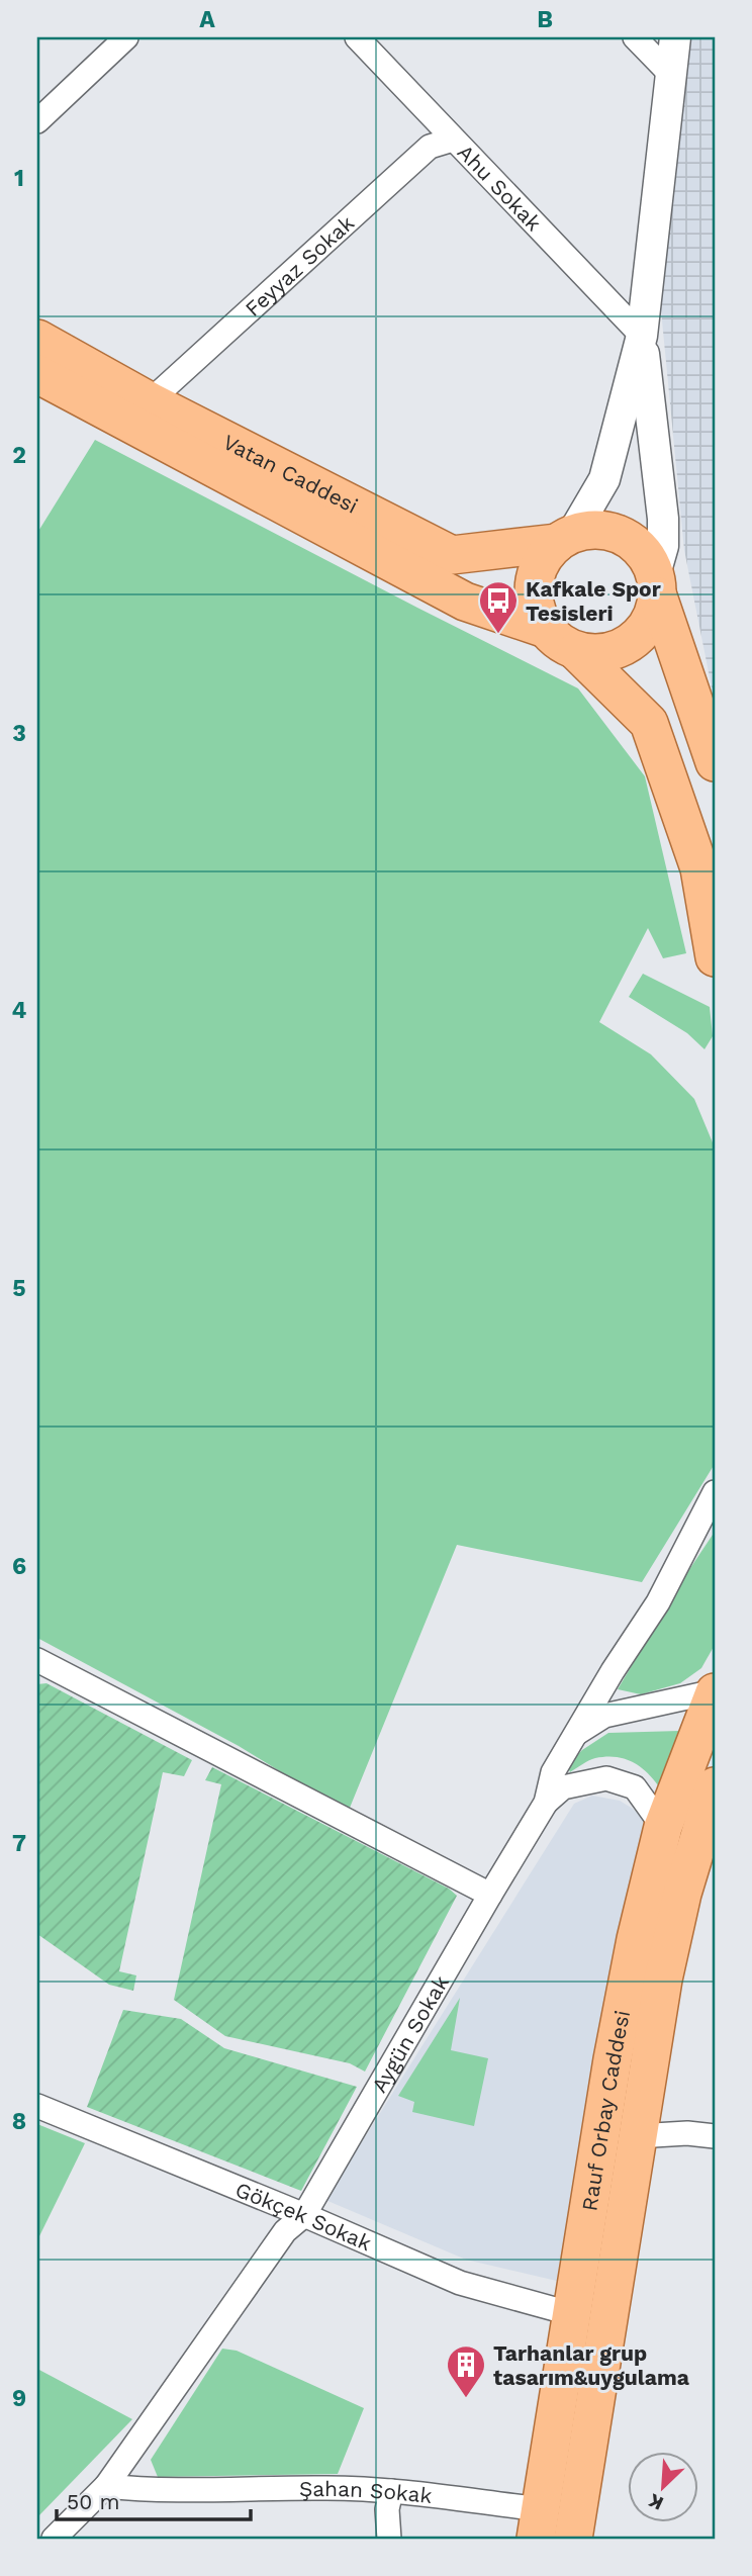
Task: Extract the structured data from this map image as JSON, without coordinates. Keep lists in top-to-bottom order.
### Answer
{
  "streets": {
    "main road": ["Vatan Caddesi", "Rauf Orbay Caddesi"],
    "street": [
      "Ahu Sokak",
      "Feyyaz Sokak",
      "Aygün Sokak",
      "Gökçek Sokak",
      "Şahan Sokak"
    ]
  },
  "crossings": [
    ["Ahu Sokak", "Feyyaz Sokak"],
    ["Feyyaz Sokak", "Vatan Caddesi"],
    ["Aygün Sokak", "Gökçek Sokak"],
    ["Aygün Sokak", "Şahan Sokak"],
    ["Rauf Orbay Caddesi", "Gökçek Sokak"],
    ["Rauf Orbay Caddesi", "Şahan Sokak"]
  ],
  "places": {
    "bus stop": ["Kafkale Spor Tesisleri"],
    "building": ["Tarhanlar grup tasarım&uygulama"]
  },
  "scale_bar": "50 m",
  "north": "bottom left",
  "grid": {
    "columns": ["A", "B"],
    "rows": [
      "1",
      "2",
      "3",
      "4",
      "5",
      "6",
      "7",
      "8",
      "9"
    ]
  }
}
